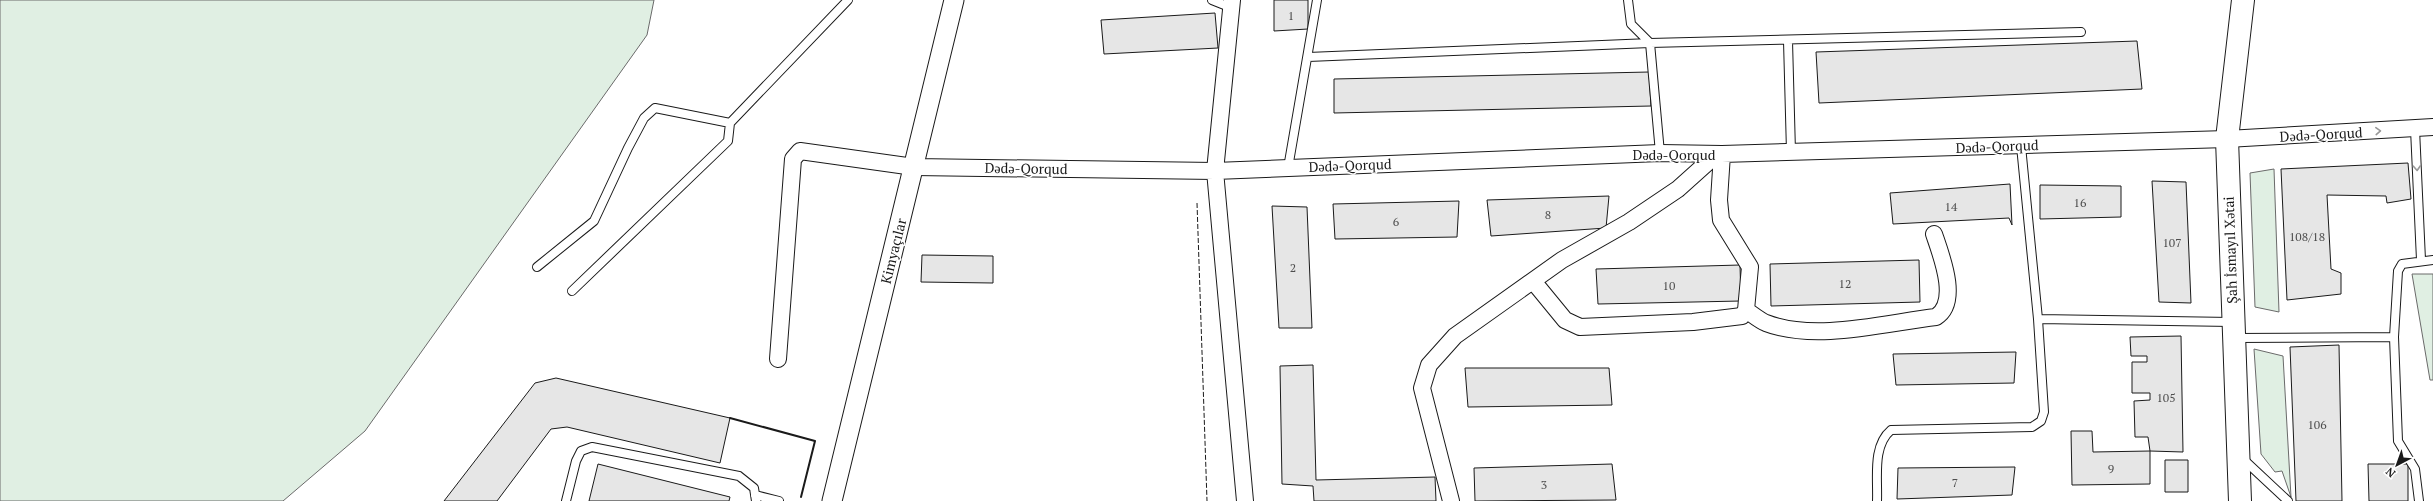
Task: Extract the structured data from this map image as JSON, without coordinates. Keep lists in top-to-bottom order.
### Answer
{
  "streets": {
    "main road": ["Şah İsmayıl Xətai"],
    "street": ["Dədə-Qorqud", "Kimyaçılar"]
  },
  "crossings": [
    ["Dədə-Qorqud", "Şah İsmayıl Xətai"],
    ["Dədə-Qorqud", "Kimyaçılar"]
  ],
  "house_numbers": [
    "1",
    "16",
    "14",
    "8",
    "6",
    "108/18",
    "107",
    "2",
    "12",
    "10",
    "105",
    "106",
    "9",
    "7",
    "3"
  ],
  "north": "bottom left"
}
